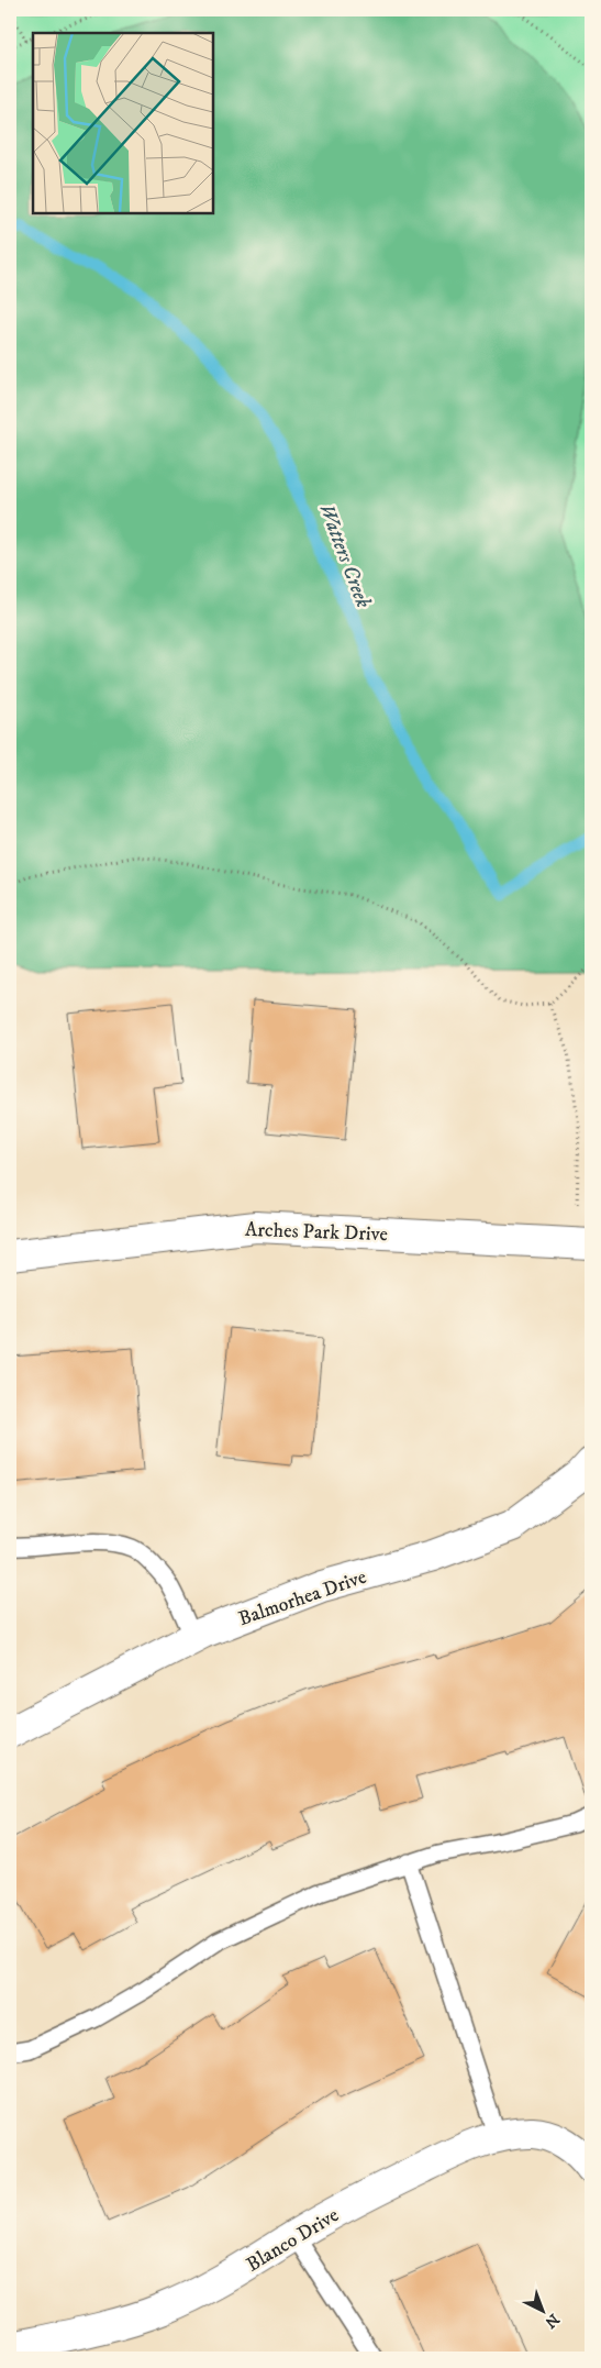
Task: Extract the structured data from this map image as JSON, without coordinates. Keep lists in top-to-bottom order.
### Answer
{
  "streets": {
    "street": ["Arches Park Drive", "Balmorhea Drive", "Blanco Drive"]
  },
  "water": ["Watters Creek"],
  "north": "bottom right"
}
